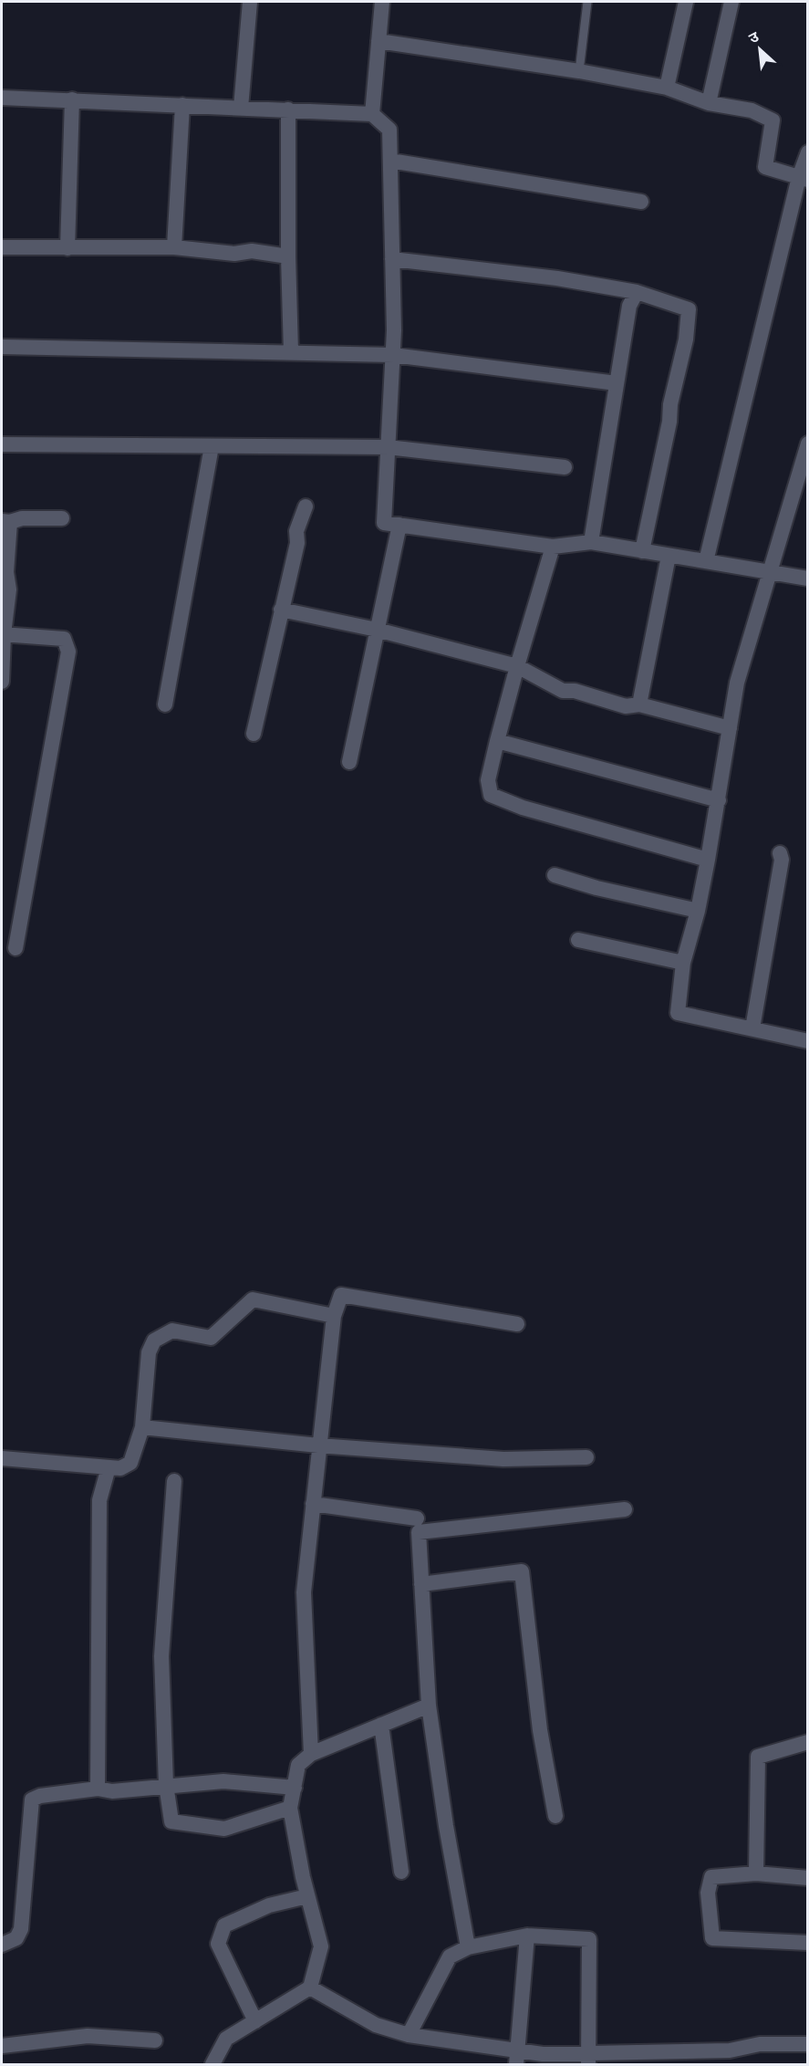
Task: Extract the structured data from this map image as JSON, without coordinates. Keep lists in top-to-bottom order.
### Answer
{
  "north": "top left"
}
